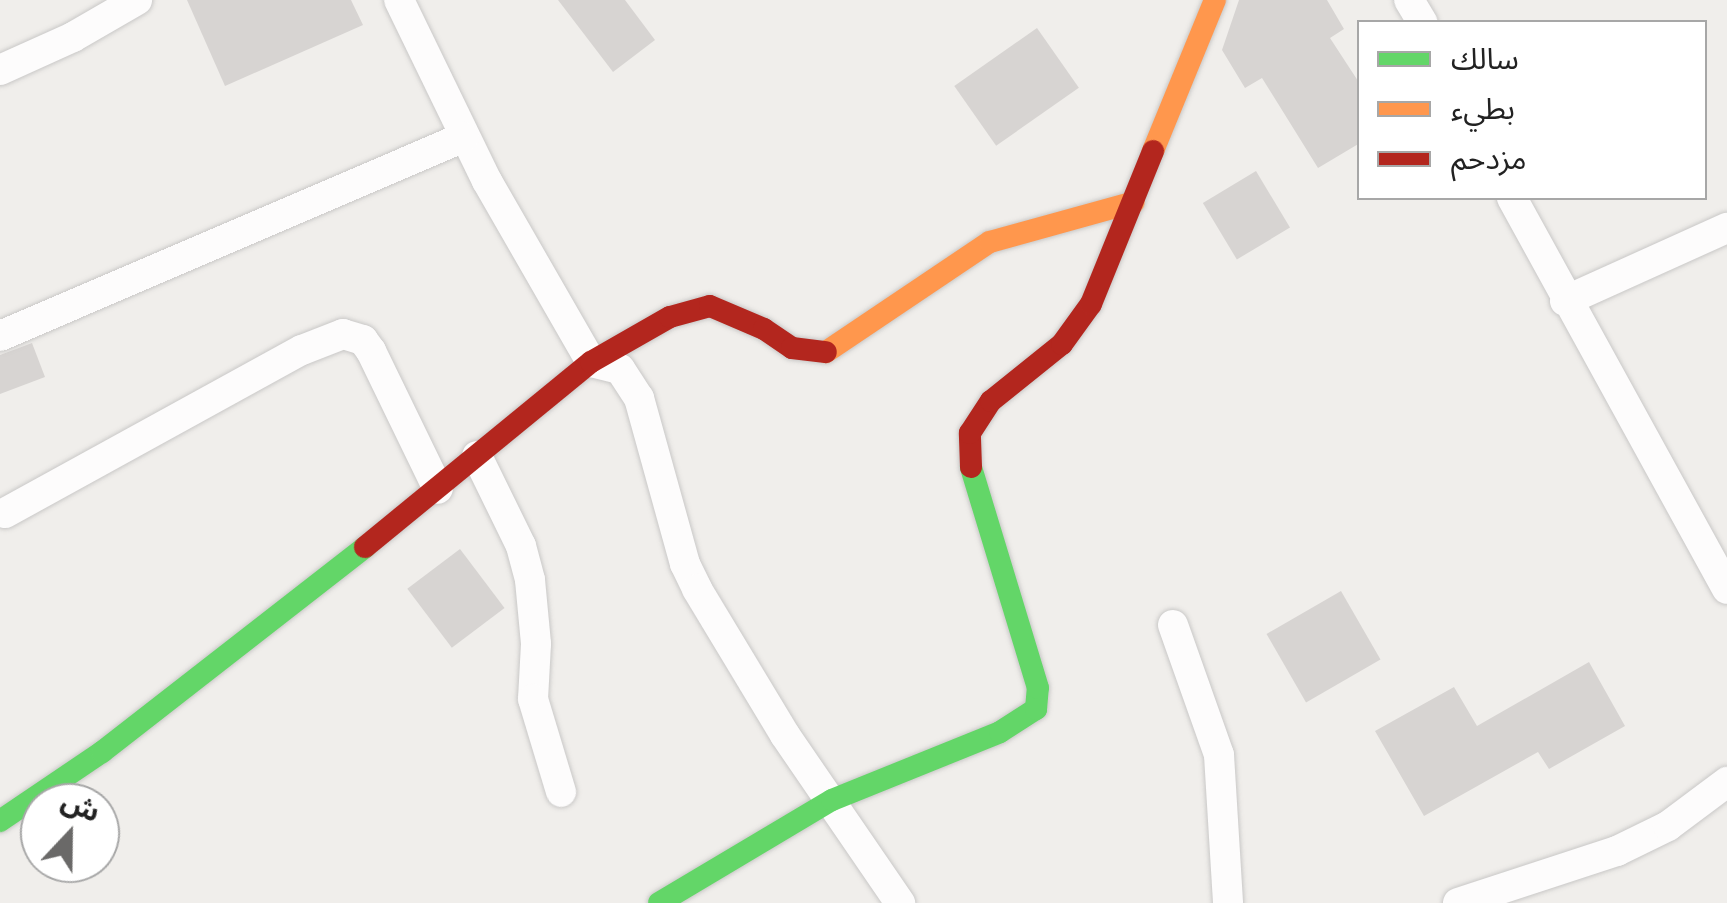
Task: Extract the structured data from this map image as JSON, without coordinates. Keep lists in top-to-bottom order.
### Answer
{
  "legend": ["سالك", "بطيء", "مزدحم"],
  "north": "top"
}
